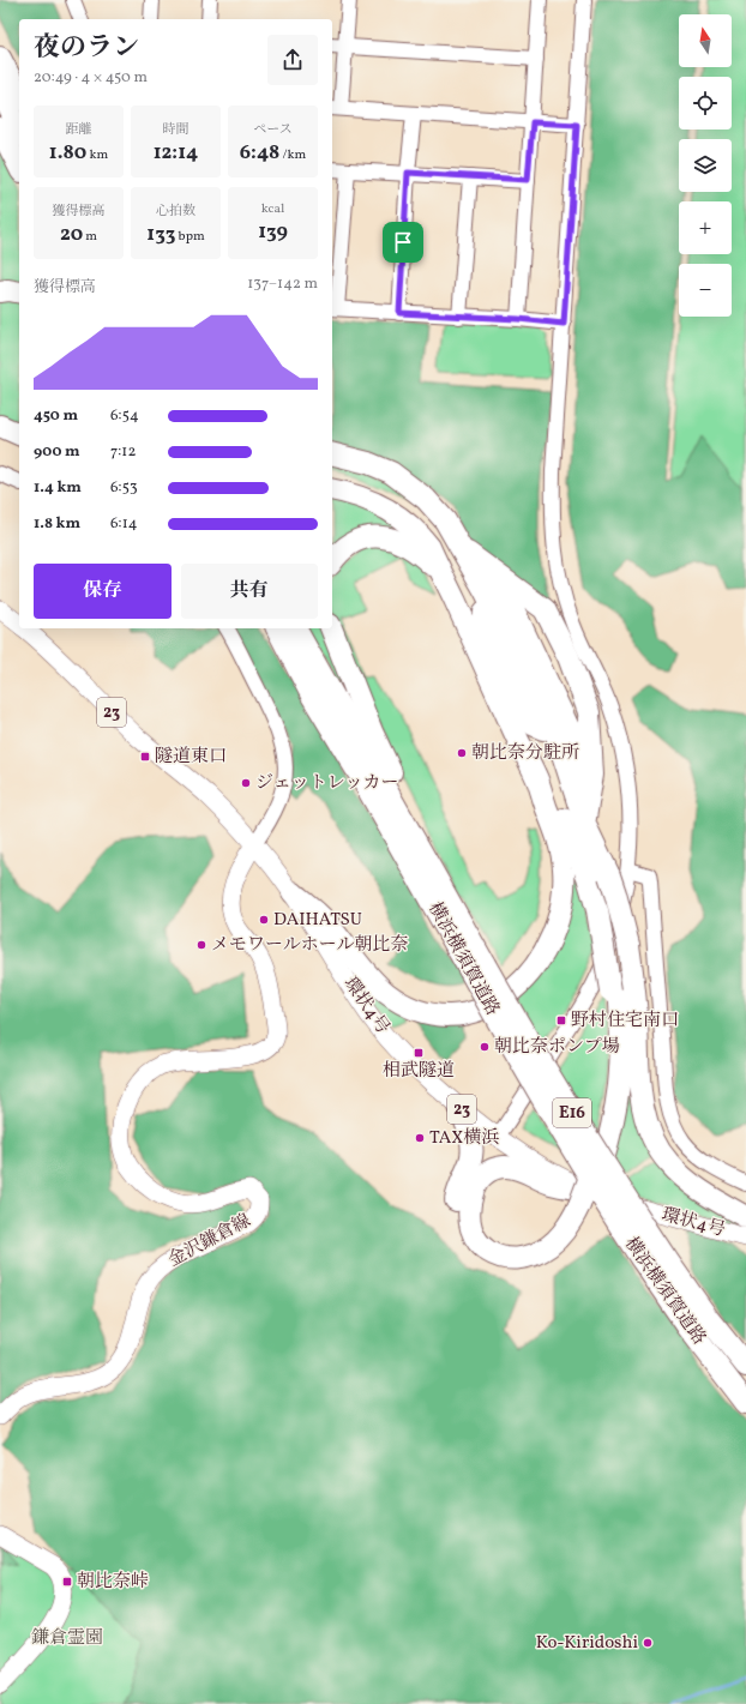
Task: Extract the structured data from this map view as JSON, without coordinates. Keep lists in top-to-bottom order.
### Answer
{
  "streets": {
    "highway": ["横浜横須賀道路", "E16"],
    "main road": ["23", "環状4号", "金沢鎌倉線"]
  },
  "crossings": [
    ["環状4号", "金沢鎌倉線"]
  ],
  "parks": ["鎌倉霊園"],
  "places": {
    "other": [
      "朝比奈分駐所",
      "ジェットレッカー",
      "DAIHATSU",
      "メモワールホール朝比奈",
      "朝比奈ポンプ場",
      "TAX横浜",
      "Ko-Kiridoshi"
    ],
    "transit": [
      "隧道東口",
      "野村住宅南口",
      "相武隧道",
      "朝比奈峠"
    ]
  },
  "north": "top",
  "page": {
    "map_buttons": ["+", "−"],
    "heading": ["夜のラン", "20:49 · 4 × 450 m"],
    "stats": [
      ["距離", "1.80 km"],
      ["時間", "12:14"],
      ["ペース", "6:48 /km"],
      ["獲得標高", "20 m"],
      ["心拍数", "133 bpm"],
      ["kcal", "139"]
    ],
    "chart": ["獲得標高", "137–142 m"],
    "list": [
      {
        "name": "450 m",
        "note": "6:54"
      },
      {
        "name": "900 m",
        "note": "7:12"
      },
      {
        "name": "1.4 km",
        "note": "6:53"
      },
      {
        "name": "1.8 km",
        "note": "6:14"
      }
    ],
    "buttons": ["保存", "共有"]
  }
}
